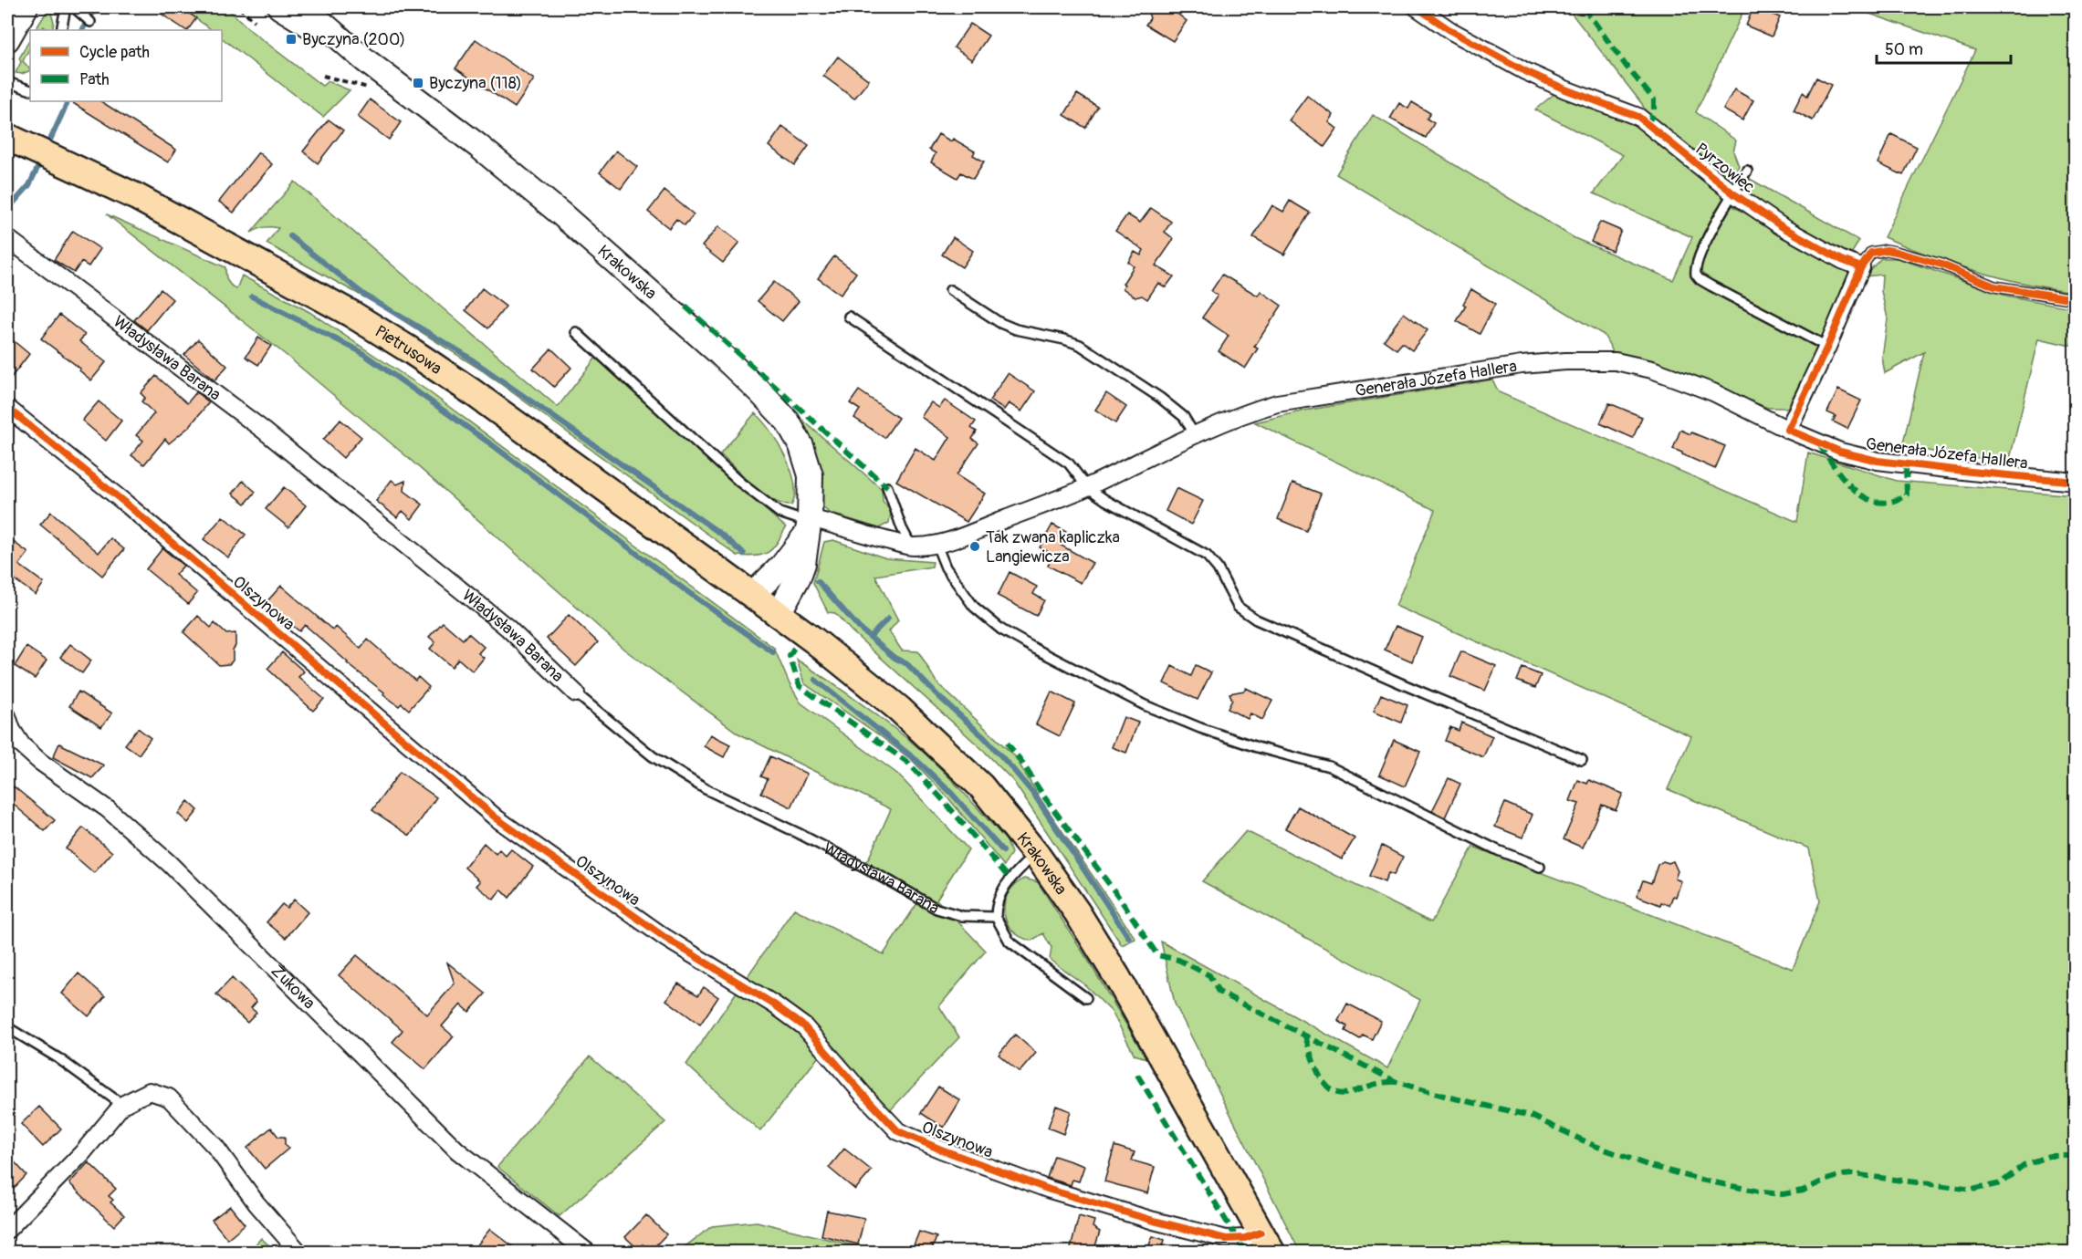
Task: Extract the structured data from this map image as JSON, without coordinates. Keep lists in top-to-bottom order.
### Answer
{
  "streets": {
    "main road": ["Krakowska", "Pietrusowa"],
    "street": [
      "Pyrzowiec",
      "Władysława Barana",
      "Generała Józefa Hallera",
      "Olszynowa",
      "Żukowa"
    ]
  },
  "crossings": [
    ["Krakowska", "Pietrusowa"],
    ["Krakowska", "Generała Józefa Hallera"],
    ["Krakowska", "Olszynowa"]
  ],
  "places": {
    "transit": ["Byczyna (200)", "Byczyna (118)"],
    "other": ["Tak zwana kapliczka Langiewicza"]
  },
  "legend": ["Cycle path", "Path"],
  "scale_bar": "50 m"
}
